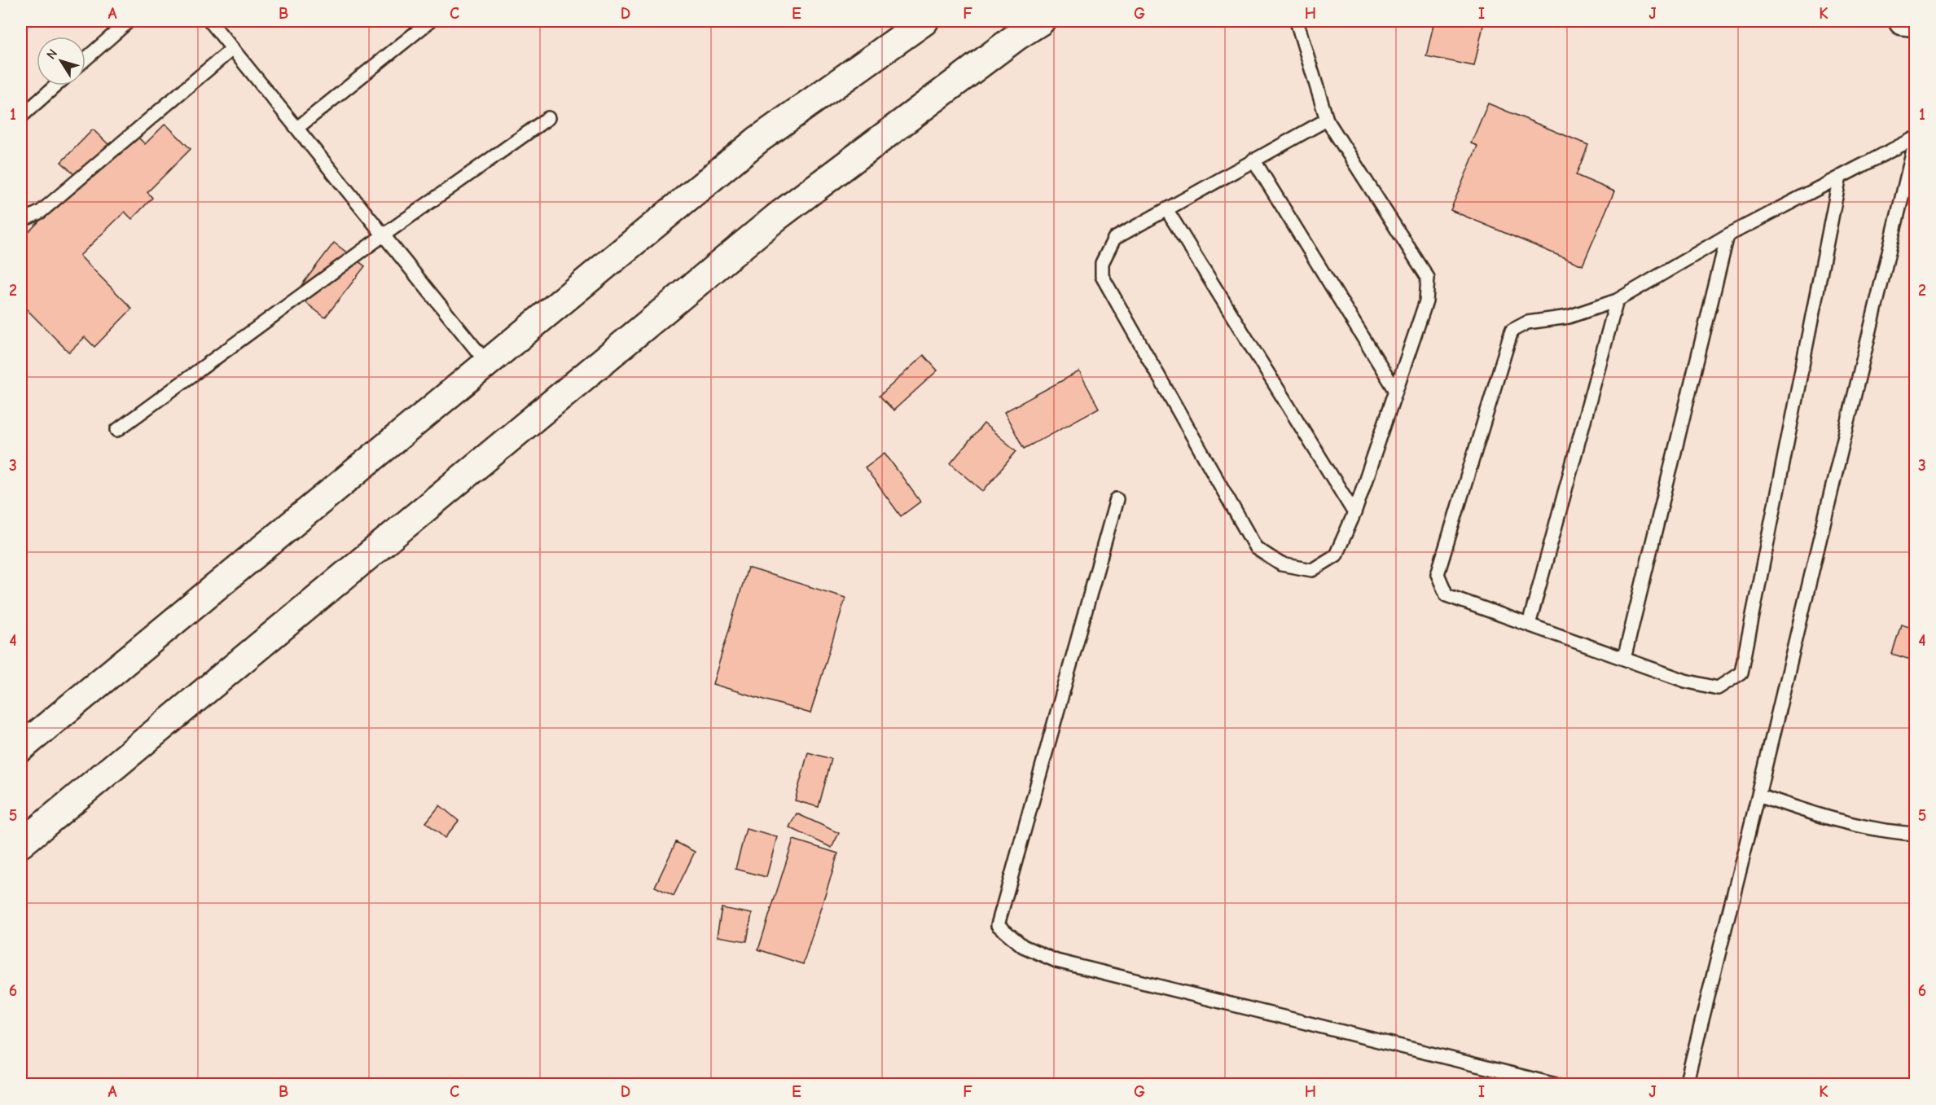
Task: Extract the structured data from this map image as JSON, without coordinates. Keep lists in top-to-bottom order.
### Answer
{
  "north": "top left",
  "grid": {
    "columns": [
      "A",
      "B",
      "C",
      "D",
      "E",
      "F",
      "G",
      "H",
      "I",
      "J",
      "K"
    ],
    "rows": [
      "1",
      "2",
      "3",
      "4",
      "5",
      "6"
    ]
  }
}
